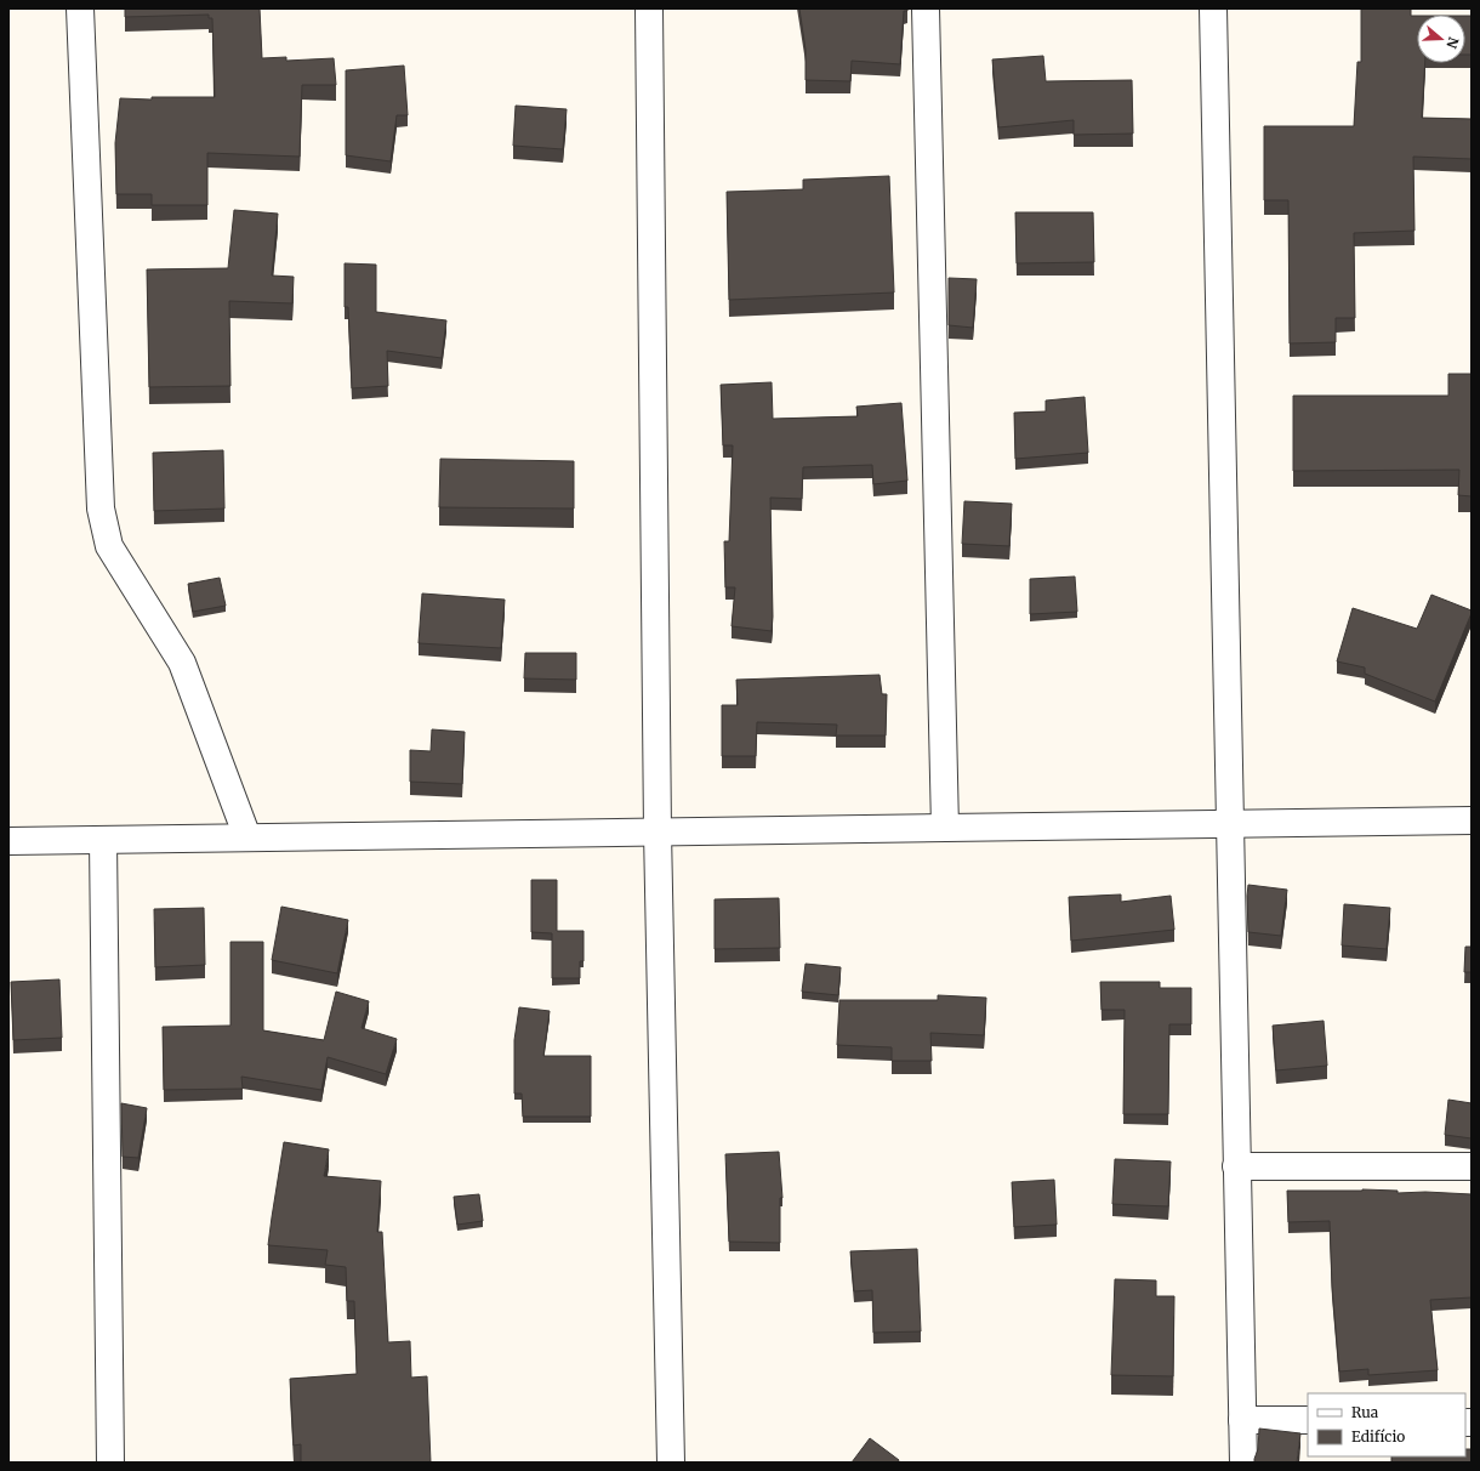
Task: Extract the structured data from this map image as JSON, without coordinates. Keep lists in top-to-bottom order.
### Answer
{
  "legend": ["Rua", "Edifício"],
  "north": "right"
}
